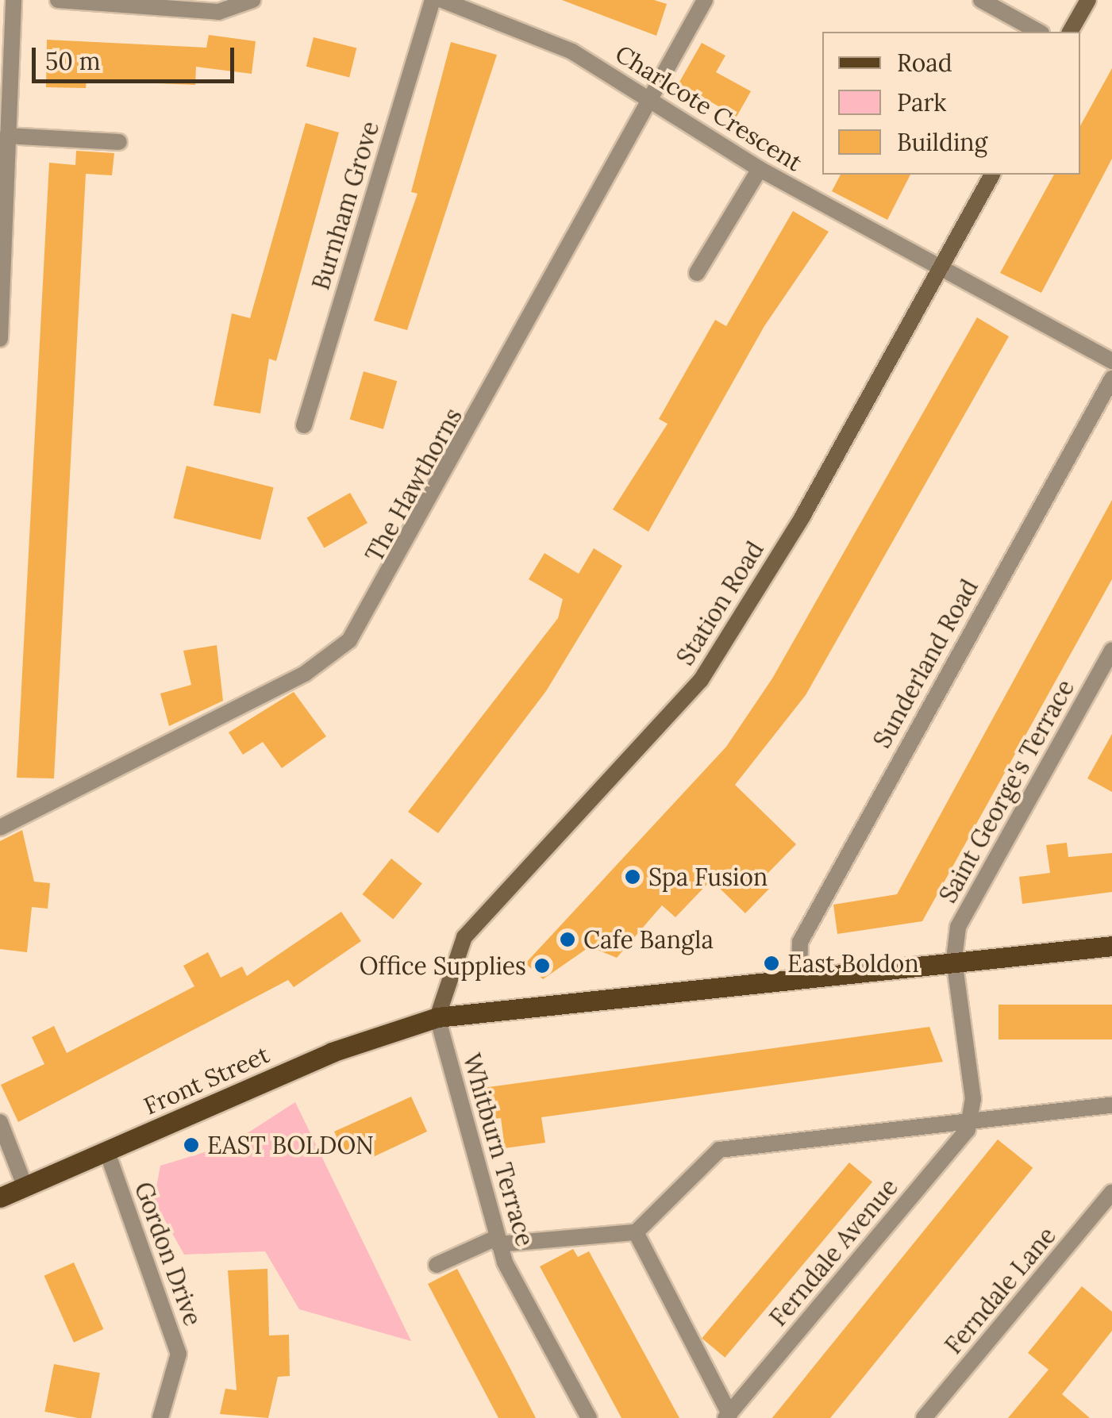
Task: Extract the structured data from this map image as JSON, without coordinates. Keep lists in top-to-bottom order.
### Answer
{
  "streets": {
    "main road": ["Station Road", "Front Street"],
    "street": [
      "Charlcote Crescent",
      "Burnham Grove",
      "The Hawthorns",
      "Sunderland Road",
      "Saint George's Terrace",
      "Whitburn Terrace",
      "Ferndale Avenue",
      "Gordon Drive",
      "Ferndale Lane"
    ]
  },
  "crossings": [
    ["Charlcote Crescent", "The Hawthorns"],
    ["Charlcote Crescent", "Station Road"],
    ["Station Road", "Front Street"],
    ["Station Road", "Whitburn Terrace"],
    ["Front Street", "Whitburn Terrace"],
    ["Front Street", "Gordon Drive"]
  ],
  "places": [
    "Spa Fusion",
    "Cafe Bangla",
    "East Boldon",
    "Office Supplies",
    "EAST BOLDON"
  ],
  "legend": ["Road", "Park", "Building"],
  "scale_bar": "50 m"
}
